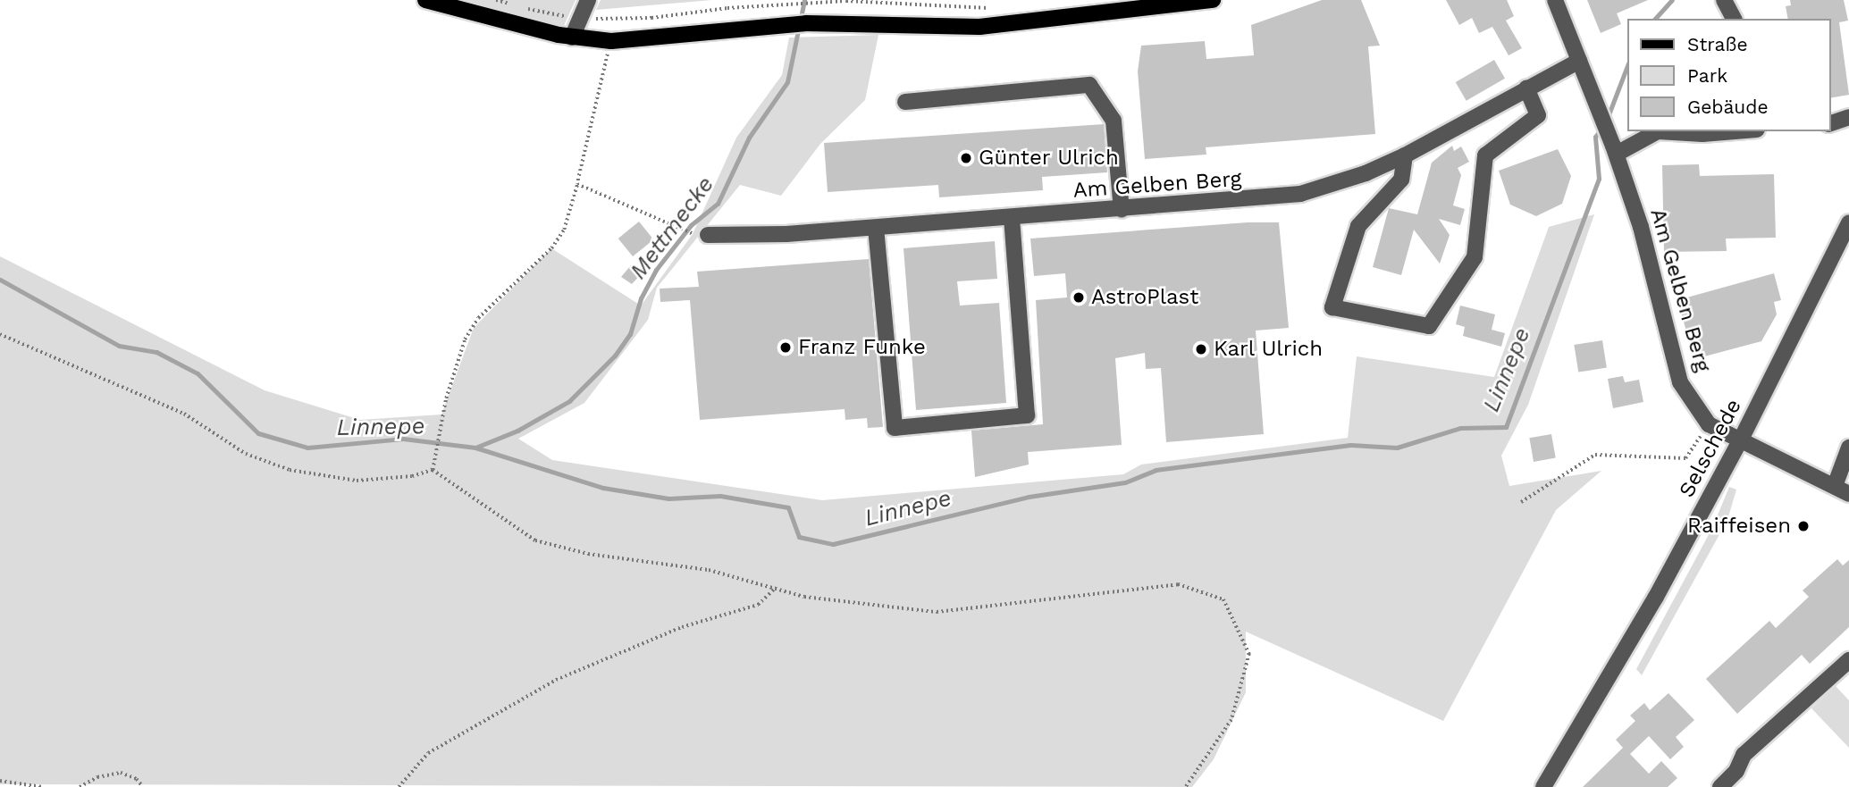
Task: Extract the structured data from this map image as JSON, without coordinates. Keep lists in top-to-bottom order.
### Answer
{
  "streets": {
    "street": ["Am Gelben Berg", "Selschede"]
  },
  "water": ["Mettmecke", "Linnepe"],
  "places": [
    "Günter Ulrich",
    "AstroPlast",
    "Franz Funke",
    "Karl Ulrich",
    "Raiffeisen"
  ],
  "legend": ["Straße", "Park", "Gebäude"]
}
